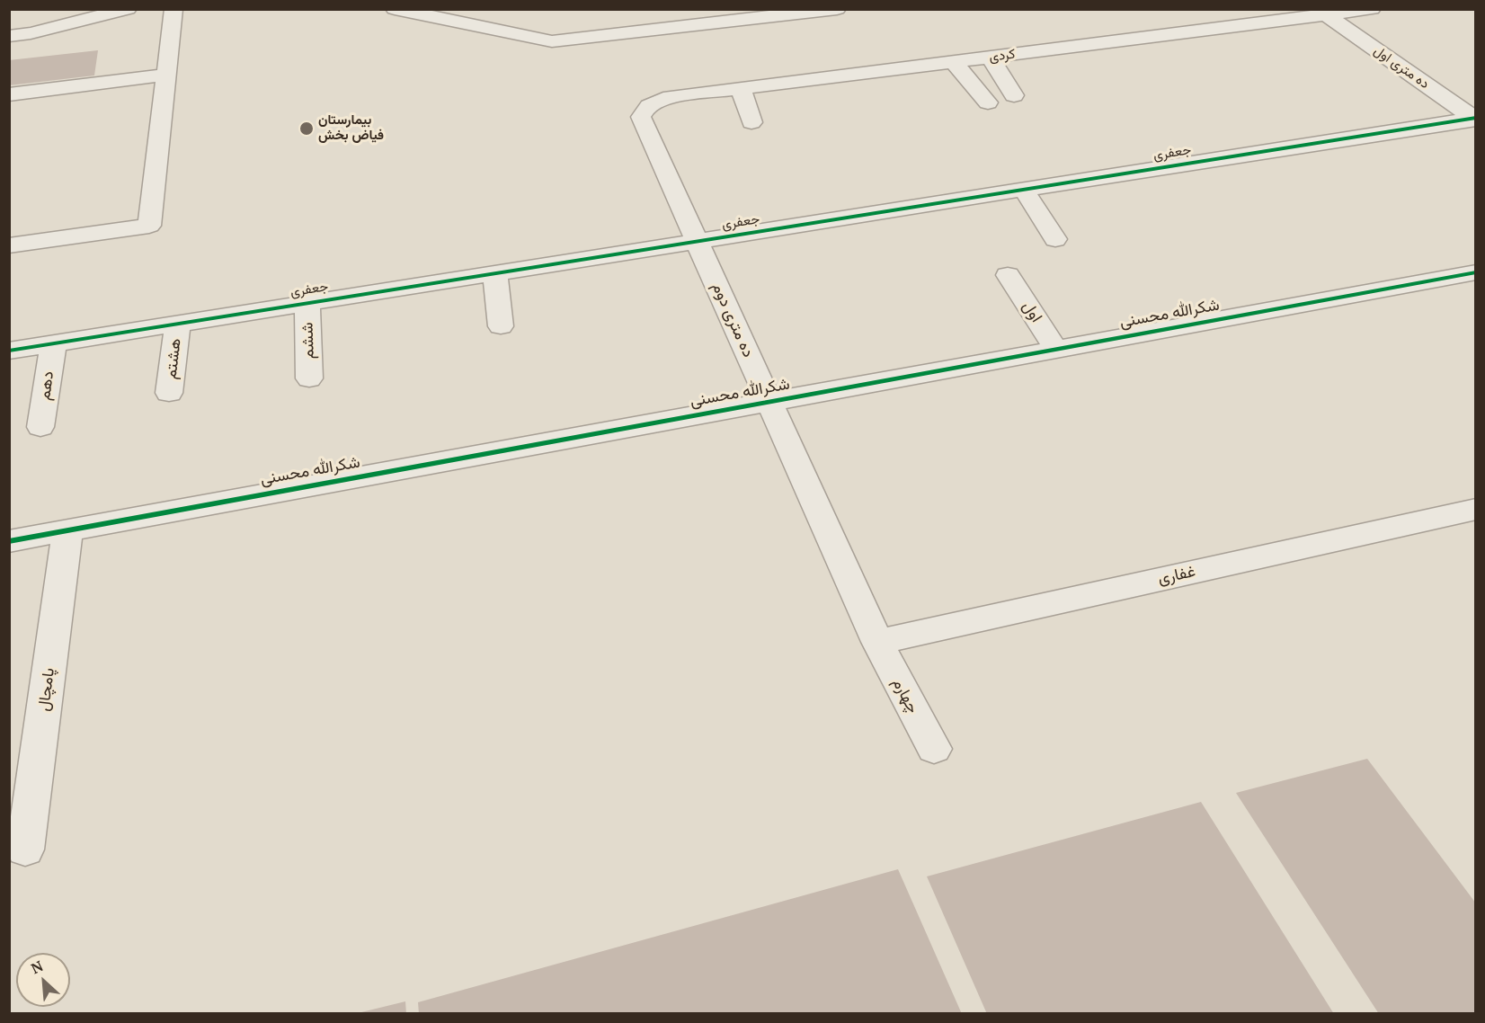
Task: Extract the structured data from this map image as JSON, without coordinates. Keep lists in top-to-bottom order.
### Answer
{
  "streets": {
    "street": [
      "کردی",
      "ده متری اول",
      "جعفری",
      "اول",
      "شکرالله محسنی",
      "ده متری دوم",
      "ششم",
      "هشتم",
      "دهم",
      "غفاری",
      "پامچال",
      "چهارم"
    ]
  },
  "crossings": [
    ["کردی", "ده متری اول"],
    ["کردی", "ده متری دوم"],
    ["ده متری اول", "جعفری"],
    ["جعفری", "ده متری دوم"],
    ["جعفری", "ششم"],
    ["جعفری", "هشتم"],
    ["جعفری", "دهم"],
    ["اول", "شکرالله محسنی"],
    ["شکرالله محسنی", "ده متری دوم"],
    ["شکرالله محسنی", "پامچال"],
    ["ده متری دوم", "غفاری"],
    ["ده متری دوم", "چهارم"],
    ["غفاری", "چهارم"]
  ],
  "places": ["بیمارستان فیاض بخش"],
  "north": "top left"
}
